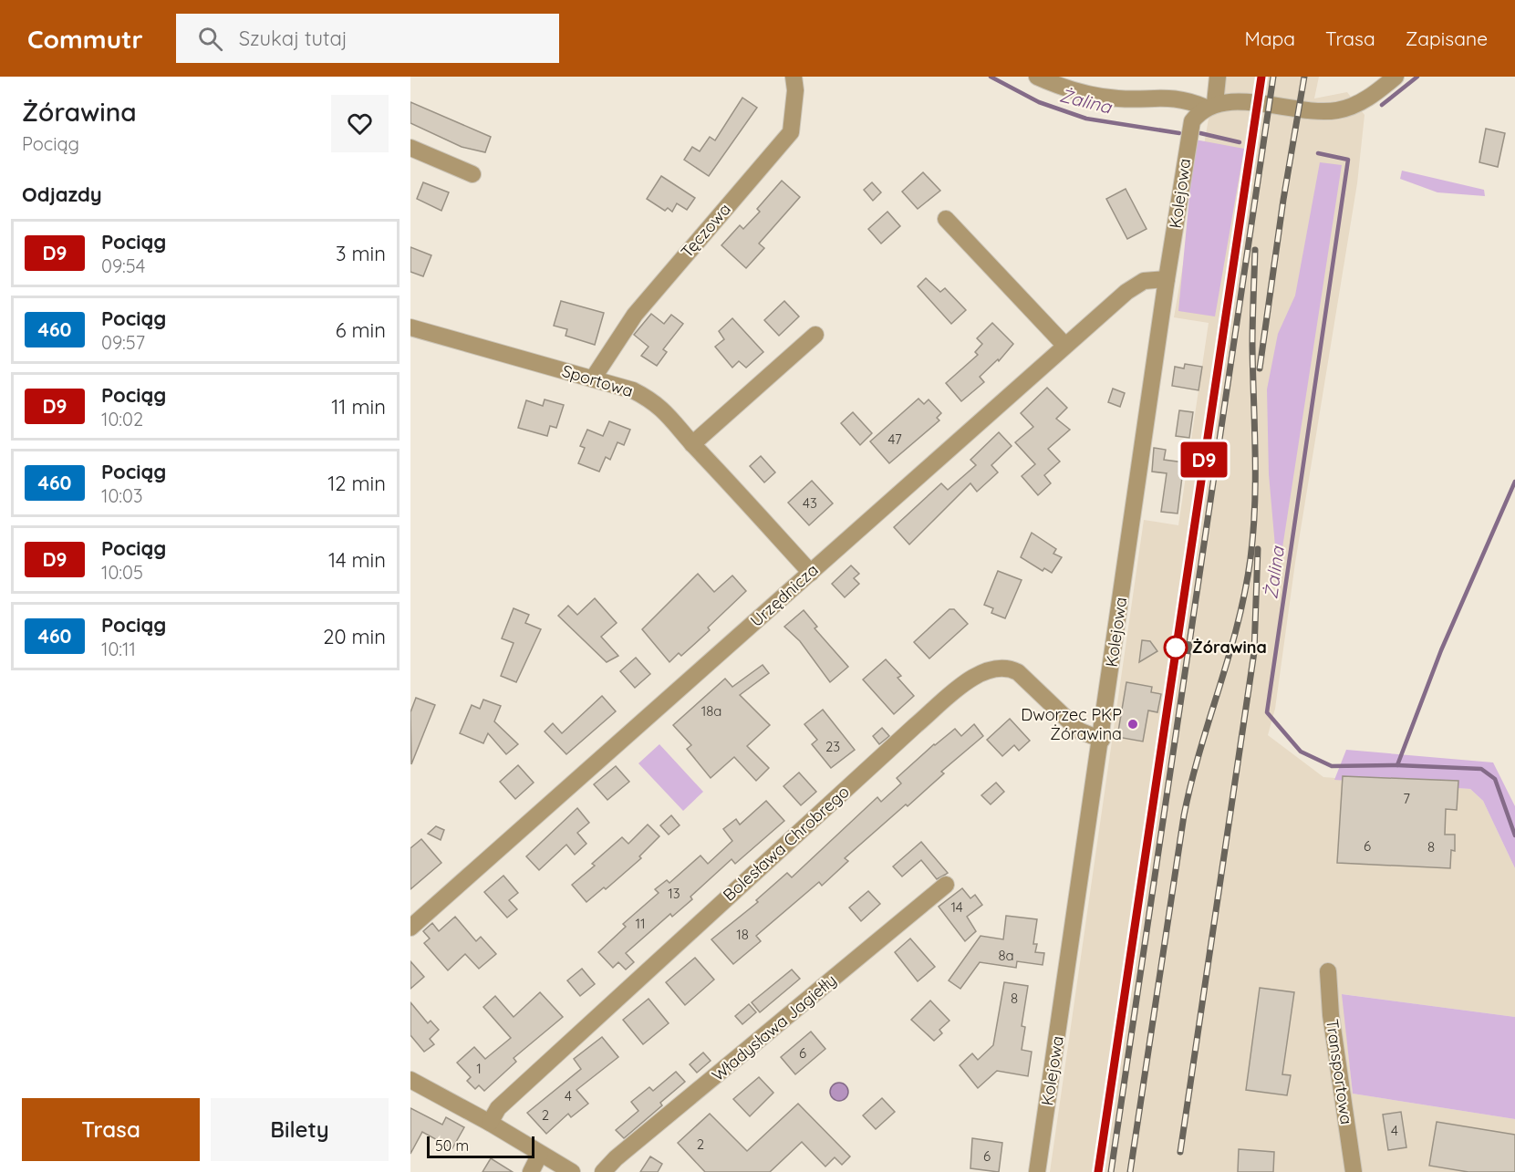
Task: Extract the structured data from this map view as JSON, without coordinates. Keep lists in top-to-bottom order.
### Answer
{
  "streets": {
    "street": [
      "Kolejowa",
      "Tęczowa",
      "Sportowa",
      "Urzędnicza",
      "Bolesława Chrobrego",
      "Władysława Jagiełły",
      "Transportowa"
    ]
  },
  "crossings": [
    ["Kolejowa", "Urzędnicza"],
    ["Kolejowa", "Bolesława Chrobrego"],
    ["Tęczowa", "Sportowa"],
    ["Sportowa", "Urzędnicza"]
  ],
  "water": ["Żalina"],
  "places": ["Żórawina", "Dworzec PKP Żórawina"],
  "house_numbers": [
    "47",
    "43",
    "18a",
    "23",
    "7",
    "6",
    "8",
    "13",
    "14",
    "11",
    "18",
    "8a",
    "8",
    "6",
    "1",
    "4",
    "2",
    "4",
    "2",
    "6"
  ],
  "scale_bar": "50 m",
  "page": {
    "header": "Commutr",
    "search": "Szukaj tutaj",
    "nav": ["Mapa", "Trasa", "Zapisane"],
    "heading": [
      ["Żórawina", "Pociąg"],
      "Odjazdy"
    ],
    "on_map": "D9",
    "list": [
      {
        "mark": "D9",
        "name": "Pociąg",
        "note": "09:54",
        "value": "3 min"
      },
      {
        "mark": "460",
        "name": "Pociąg",
        "note": "09:57",
        "value": "6 min"
      },
      {
        "mark": "D9",
        "name": "Pociąg",
        "note": "10:02",
        "value": "11 min"
      },
      {
        "mark": "460",
        "name": "Pociąg",
        "note": "10:03",
        "value": "12 min"
      },
      {
        "mark": "D9",
        "name": "Pociąg",
        "note": "10:05",
        "value": "14 min"
      },
      {
        "mark": "460",
        "name": "Pociąg",
        "note": "10:11",
        "value": "20 min"
      }
    ],
    "buttons": ["Trasa", "Bilety"],
    "scale": "50 m"
  }
}
